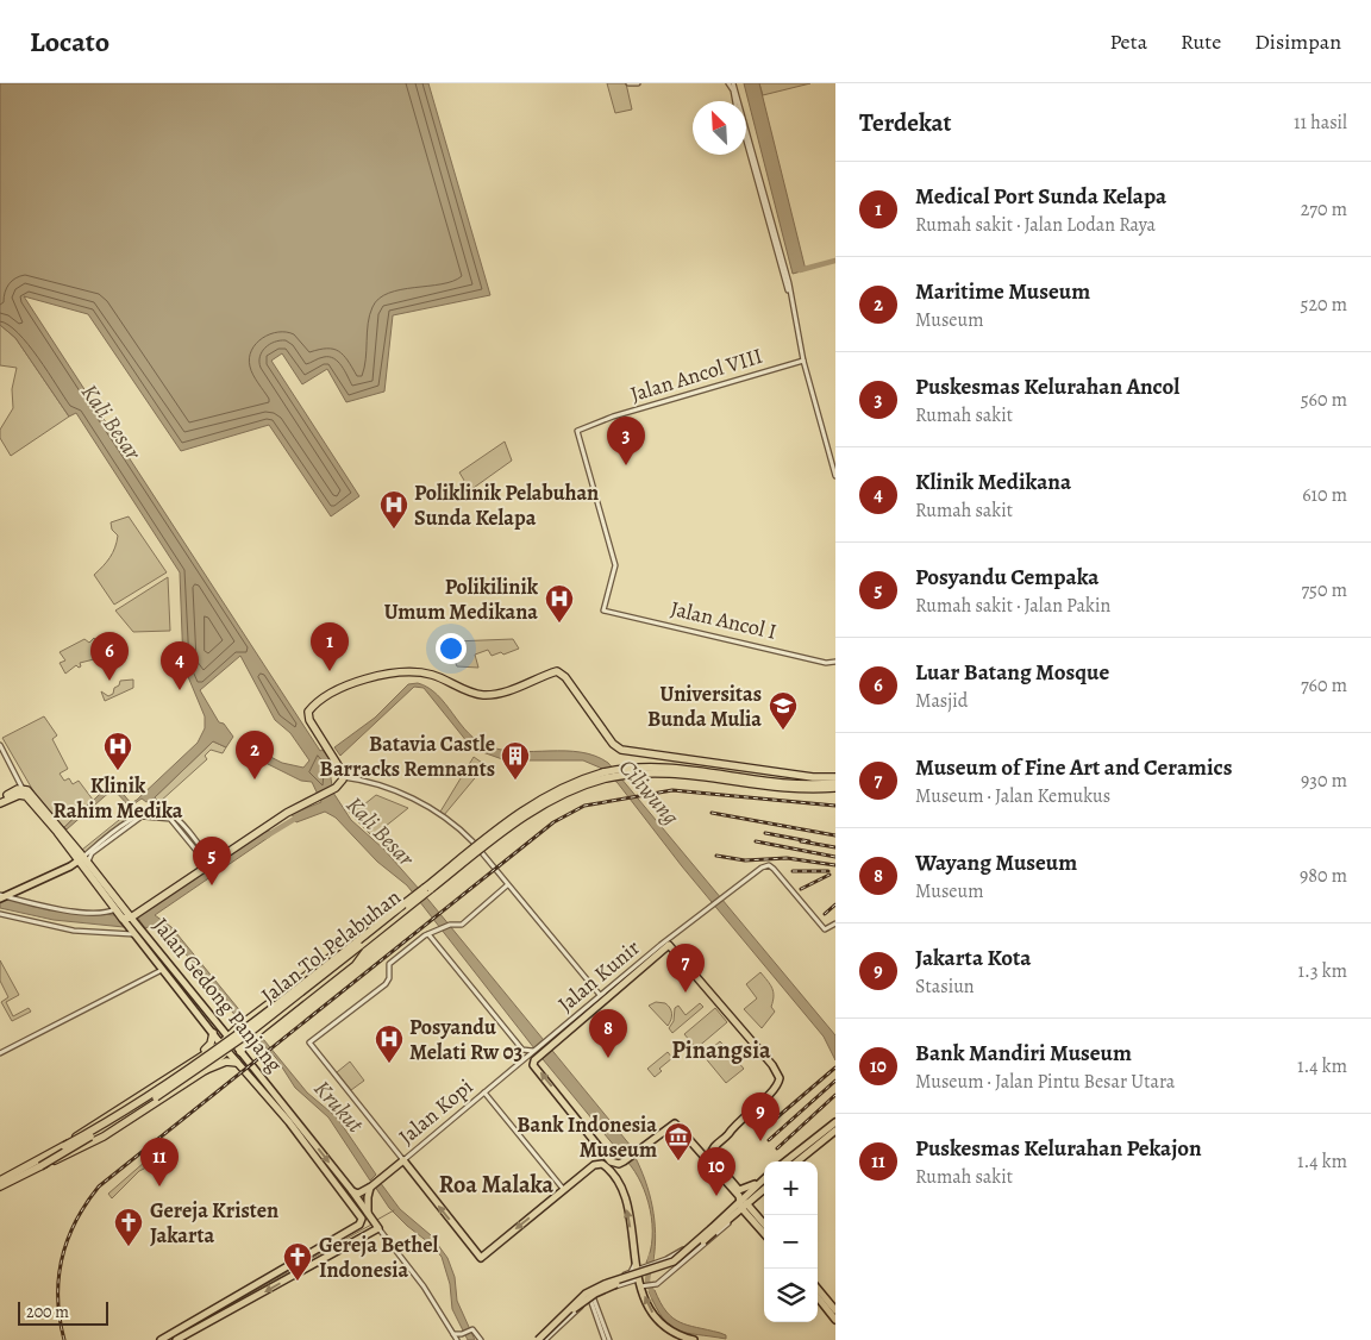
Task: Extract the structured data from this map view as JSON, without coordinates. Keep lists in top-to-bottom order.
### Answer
{
  "streets": {
    "highway": ["Jalan Tol Pelabuhan", "Jalan Gedong Panjang"],
    "main road": ["Jalan Kunir", "Jalan Kopi"],
    "street": ["Jalan Ancol VIII", "Jalan Ancol I"]
  },
  "crossings": [
    ["Jalan Ancol VIII", "Jalan Ancol I"],
    ["Jalan Gedong Panjang", "Jalan Kopi"]
  ],
  "districts": ["Pinangsia", "Roa Malaka"],
  "water": ["Kali Besar", "Ciliwung", "Krukut"],
  "places": {
    "hospital": [
      "Poliklinik Pelabuhan Sunda Kelapa",
      "Polikilinik Umum Medikana",
      "Klinik Rahim Medika",
      "Posyandu Melati Rw 03"
    ],
    "school or university": ["Universitas Bunda Mulia"],
    "building": ["Batavia Castle Barracks Remnants"],
    "museum": ["Bank Indonesia Museum"],
    "church": ["Gereja Kristen Jakarta", "Gereja Bethel Indonesia"]
  },
  "scale_bar": "200 m",
  "north": "top left",
  "page": {
    "header": "Locato",
    "nav": ["Peta", "Rute", "Disimpan"],
    "heading": ["Terdekat", "11 hasil"],
    "list": [
      {
        "mark": "1",
        "name": "Medical Port Sunda Kelapa",
        "note": "Rumah sakit · Jalan Lodan Raya",
        "value": "270 m"
      },
      {
        "mark": "2",
        "name": "Maritime Museum",
        "note": "Museum",
        "value": "520 m"
      },
      {
        "mark": "3",
        "name": "Puskesmas Kelurahan Ancol",
        "note": "Rumah sakit",
        "value": "560 m"
      },
      {
        "mark": "4",
        "name": "Klinik Medikana",
        "note": "Rumah sakit",
        "value": "610 m"
      },
      {
        "mark": "5",
        "name": "Posyandu Cempaka",
        "note": "Rumah sakit · Jalan Pakin",
        "value": "750 m"
      },
      {
        "mark": "6",
        "name": "Luar Batang Mosque",
        "note": "Masjid",
        "value": "760 m"
      },
      {
        "mark": "7",
        "name": "Museum of Fine Art and Ceramics",
        "note": "Museum · Jalan Kemukus",
        "value": "930 m"
      },
      {
        "mark": "8",
        "name": "Wayang Museum",
        "note": "Museum",
        "value": "980 m"
      },
      {
        "mark": "9",
        "name": "Jakarta Kota",
        "note": "Stasiun",
        "value": "1.3 km"
      },
      {
        "mark": "10",
        "name": "Bank Mandiri Museum",
        "note": "Museum · Jalan Pintu Besar Utara",
        "value": "1.4 km"
      },
      {
        "mark": "11",
        "name": "Puskesmas Kelurahan Pekajon",
        "note": "Rumah sakit",
        "value": "1.4 km"
      }
    ],
    "pins": [
      "3",
      "1",
      "6",
      "4",
      "2",
      "5",
      "7",
      "8",
      "9",
      "11",
      "10"
    ],
    "map_buttons": ["+", "−"],
    "scale": "200 m"
  }
}
